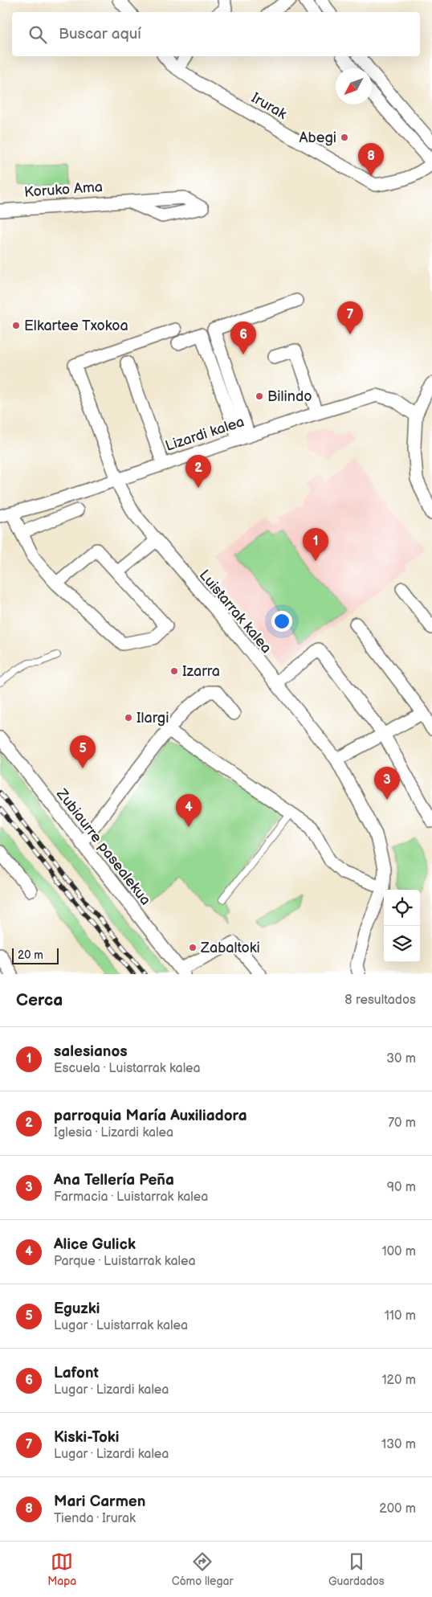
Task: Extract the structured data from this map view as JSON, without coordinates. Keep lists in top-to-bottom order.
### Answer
{
  "streets": {
    "street": [
      "Irurak",
      "Koruko Ama",
      "Lizardi kalea",
      "Luistarrak kalea",
      "Zubiaurre pasealekua"
    ]
  },
  "crossings": [
    ["Lizardi kalea", "Luistarrak kalea"]
  ],
  "places": [
    "Abegi",
    "Elkartee Txokoa",
    "Bilindo",
    "Izarra",
    "Ilargi",
    "Zabaltoki"
  ],
  "scale_bar": "20 m",
  "north": "bottom left",
  "page": {
    "search": "Buscar aquí",
    "pins": [
      "8",
      "7",
      "6",
      "2",
      "1",
      "5",
      "3",
      "4"
    ],
    "scale": "20 m",
    "heading": ["Cerca", "8 resultados"],
    "list": [
      {
        "mark": "1",
        "name": "salesianos",
        "note": "Escuela · Luistarrak kalea",
        "value": "30 m"
      },
      {
        "mark": "2",
        "name": "parroquia María Auxiliadora",
        "note": "Iglesia · Lizardi kalea",
        "value": "70 m"
      },
      {
        "mark": "3",
        "name": "Ana Tellería Peña",
        "note": "Farmacia · Luistarrak kalea",
        "value": "90 m"
      },
      {
        "mark": "4",
        "name": "Alice Gulick",
        "note": "Parque · Luistarrak kalea",
        "value": "100 m"
      },
      {
        "mark": "5",
        "name": "Eguzki",
        "note": "Lugar · Luistarrak kalea",
        "value": "110 m"
      },
      {
        "mark": "6",
        "name": "Lafont",
        "note": "Lugar · Lizardi kalea",
        "value": "120 m"
      },
      {
        "mark": "7",
        "name": "Kiski-Toki",
        "note": "Lugar · Lizardi kalea",
        "value": "130 m"
      },
      {
        "mark": "8",
        "name": "Mari Carmen",
        "note": "Tienda · Irurak",
        "value": "200 m"
      }
    ],
    "nav": ["Mapa", "Cómo llegar", "Guardados"]
  }
}
